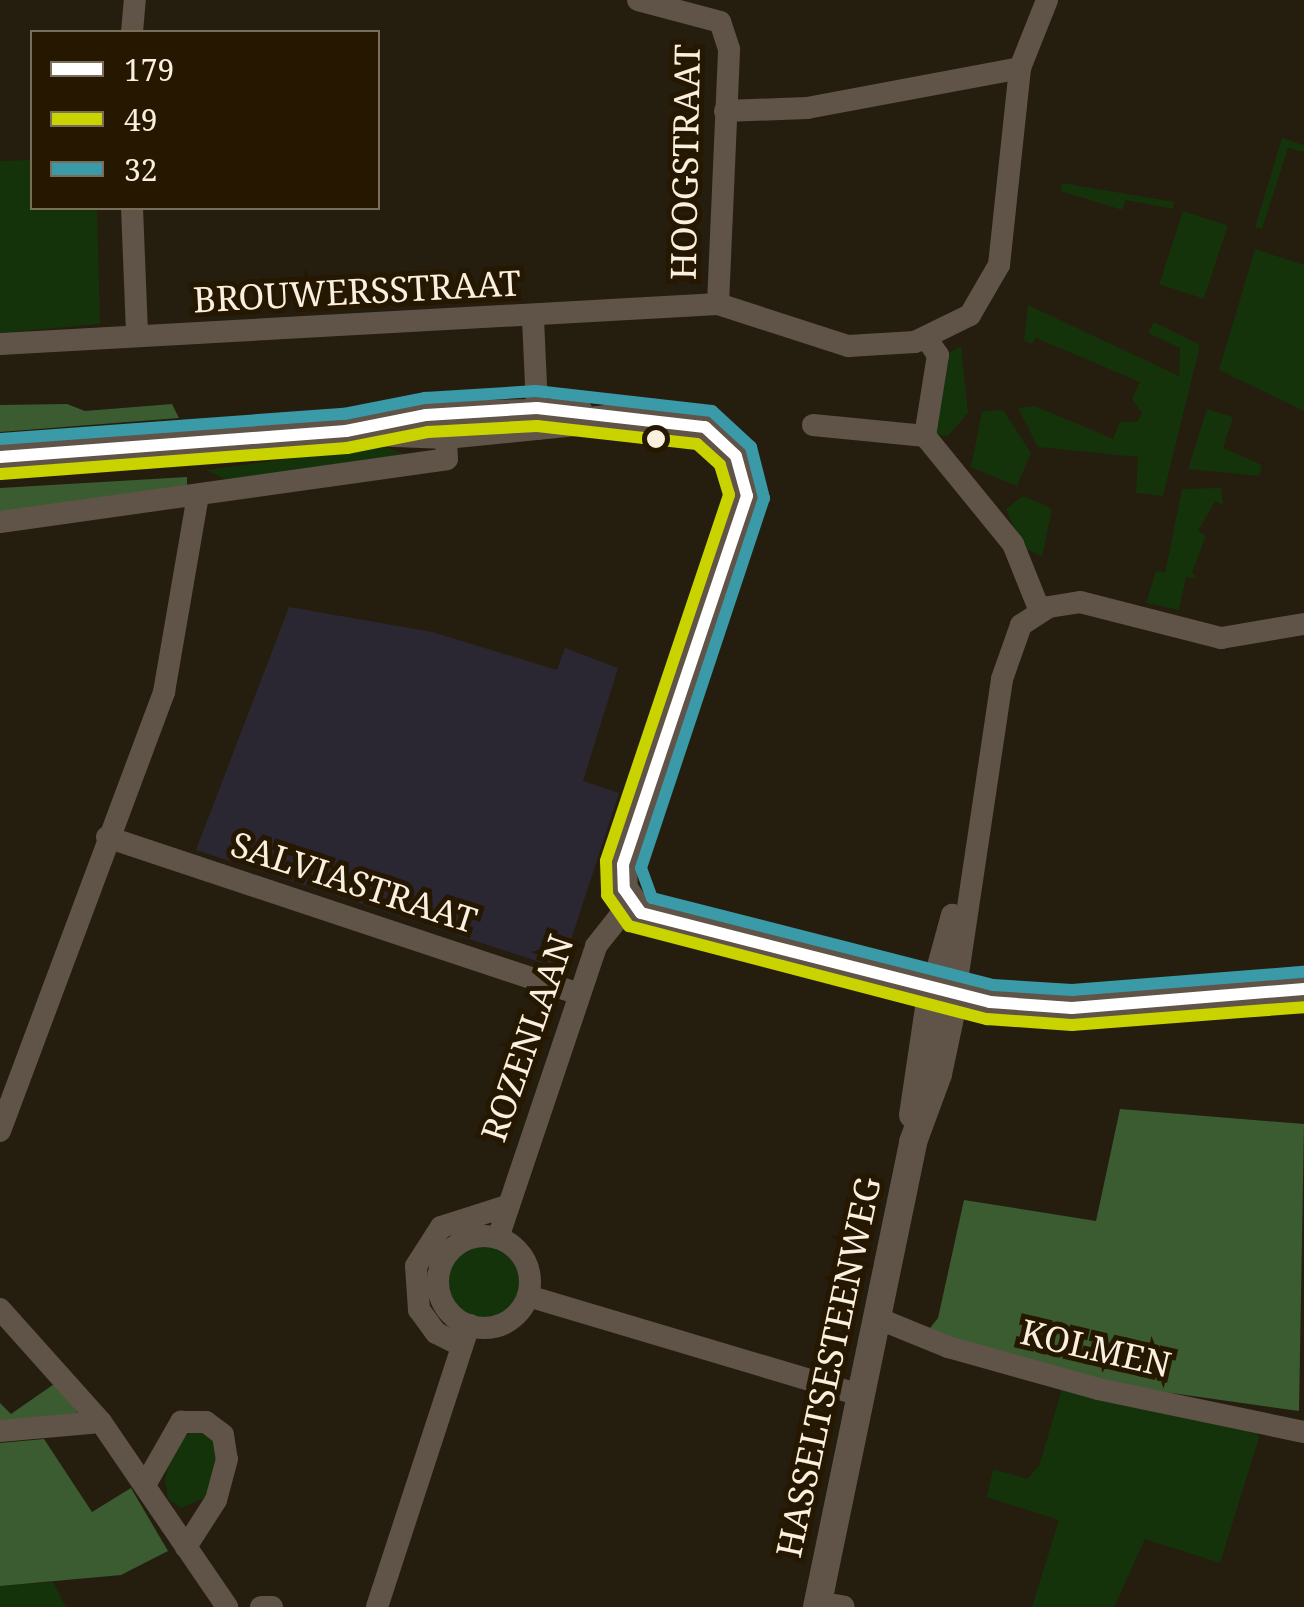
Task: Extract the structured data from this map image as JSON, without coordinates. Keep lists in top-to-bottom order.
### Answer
{
  "streets": {
    "street": [
      "HOOGSTRAAT",
      "BROUWERSSTRAAT",
      "SALVIASTRAAT",
      "ROZENLAAN",
      "KOLMEN",
      "HASSELTSESTEENWEG"
    ]
  },
  "crossings": [
    ["HOOGSTRAAT", "BROUWERSSTRAAT"],
    ["SALVIASTRAAT", "ROZENLAAN"],
    ["KOLMEN", "HASSELTSESTEENWEG"]
  ],
  "lines": ["transit line 32", "transit line 179", "transit line 49"],
  "legend": ["179", "49", "32"]
}
